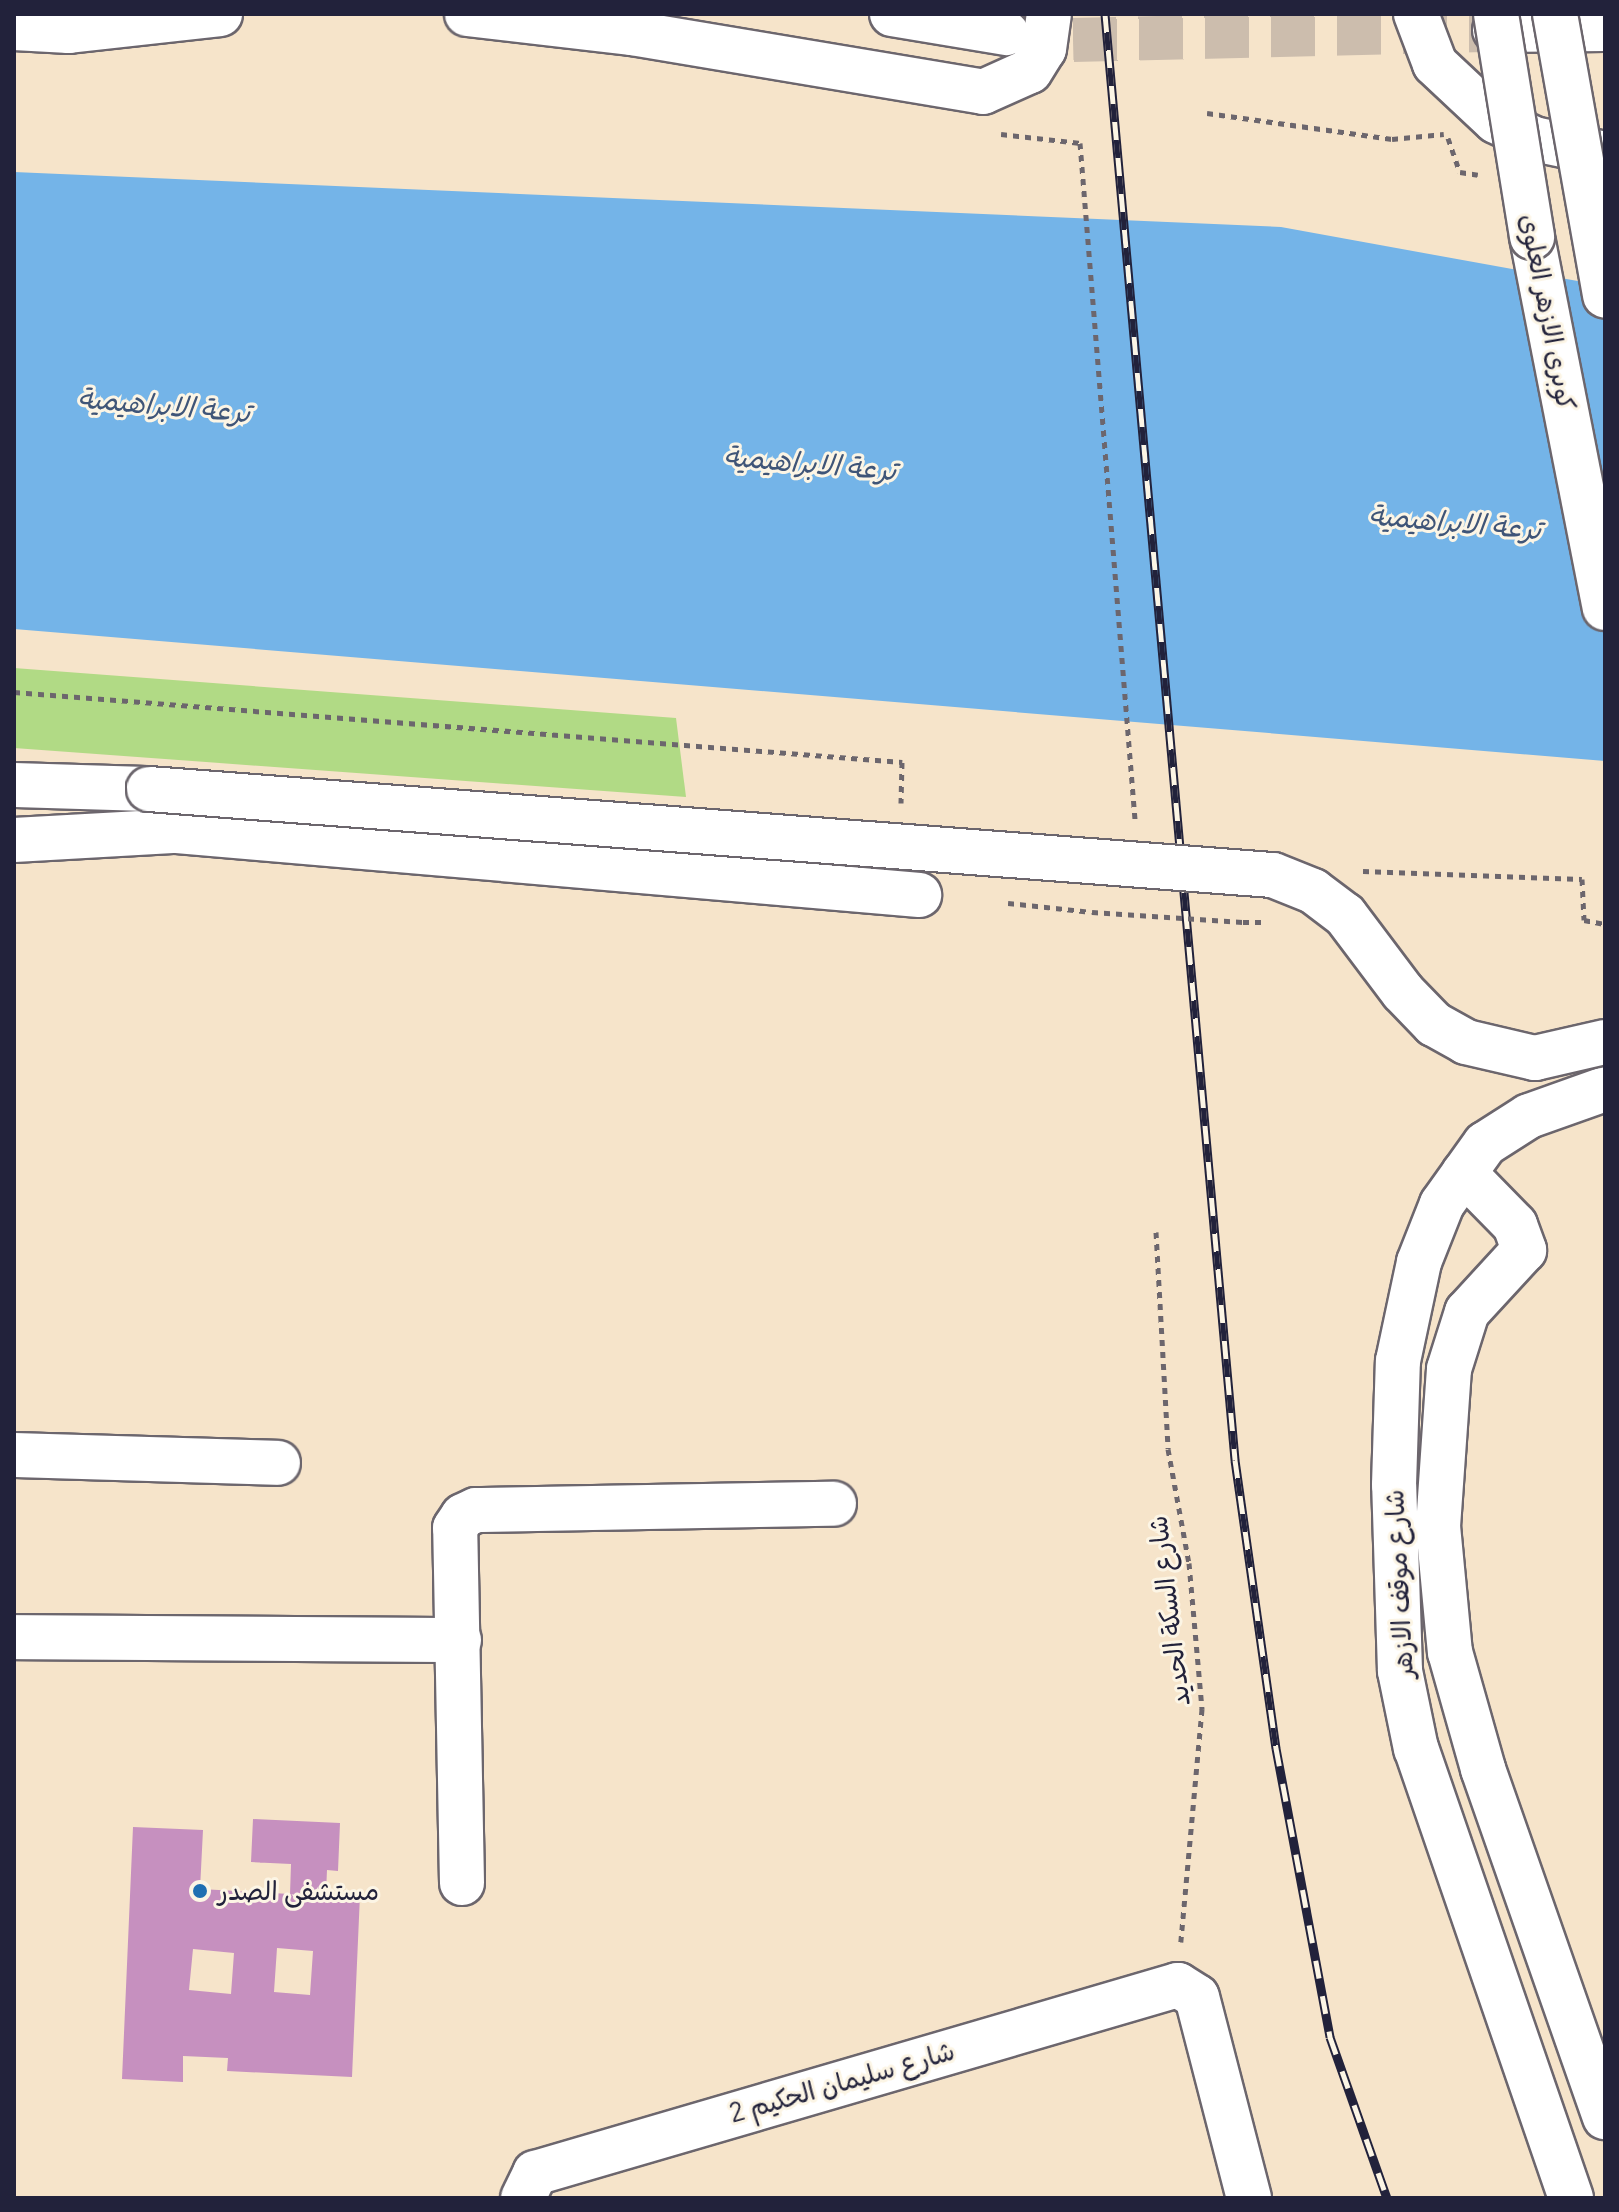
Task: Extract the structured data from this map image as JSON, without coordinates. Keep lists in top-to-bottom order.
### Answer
{
  "streets": {
    "main road": ["كوبرى الازهر العلوى", "شارع موقف الازهر", "شارع سليمان الحكيم 2"],
    "path": ["شارع السكة الحديد"]
  },
  "crossings": [
    ["شارع السكة الحديد", "شارع سليمان الحكيم 2"]
  ],
  "water": ["ترعة الابراهيمية"],
  "places": ["مستشفى الصدر"]
}
